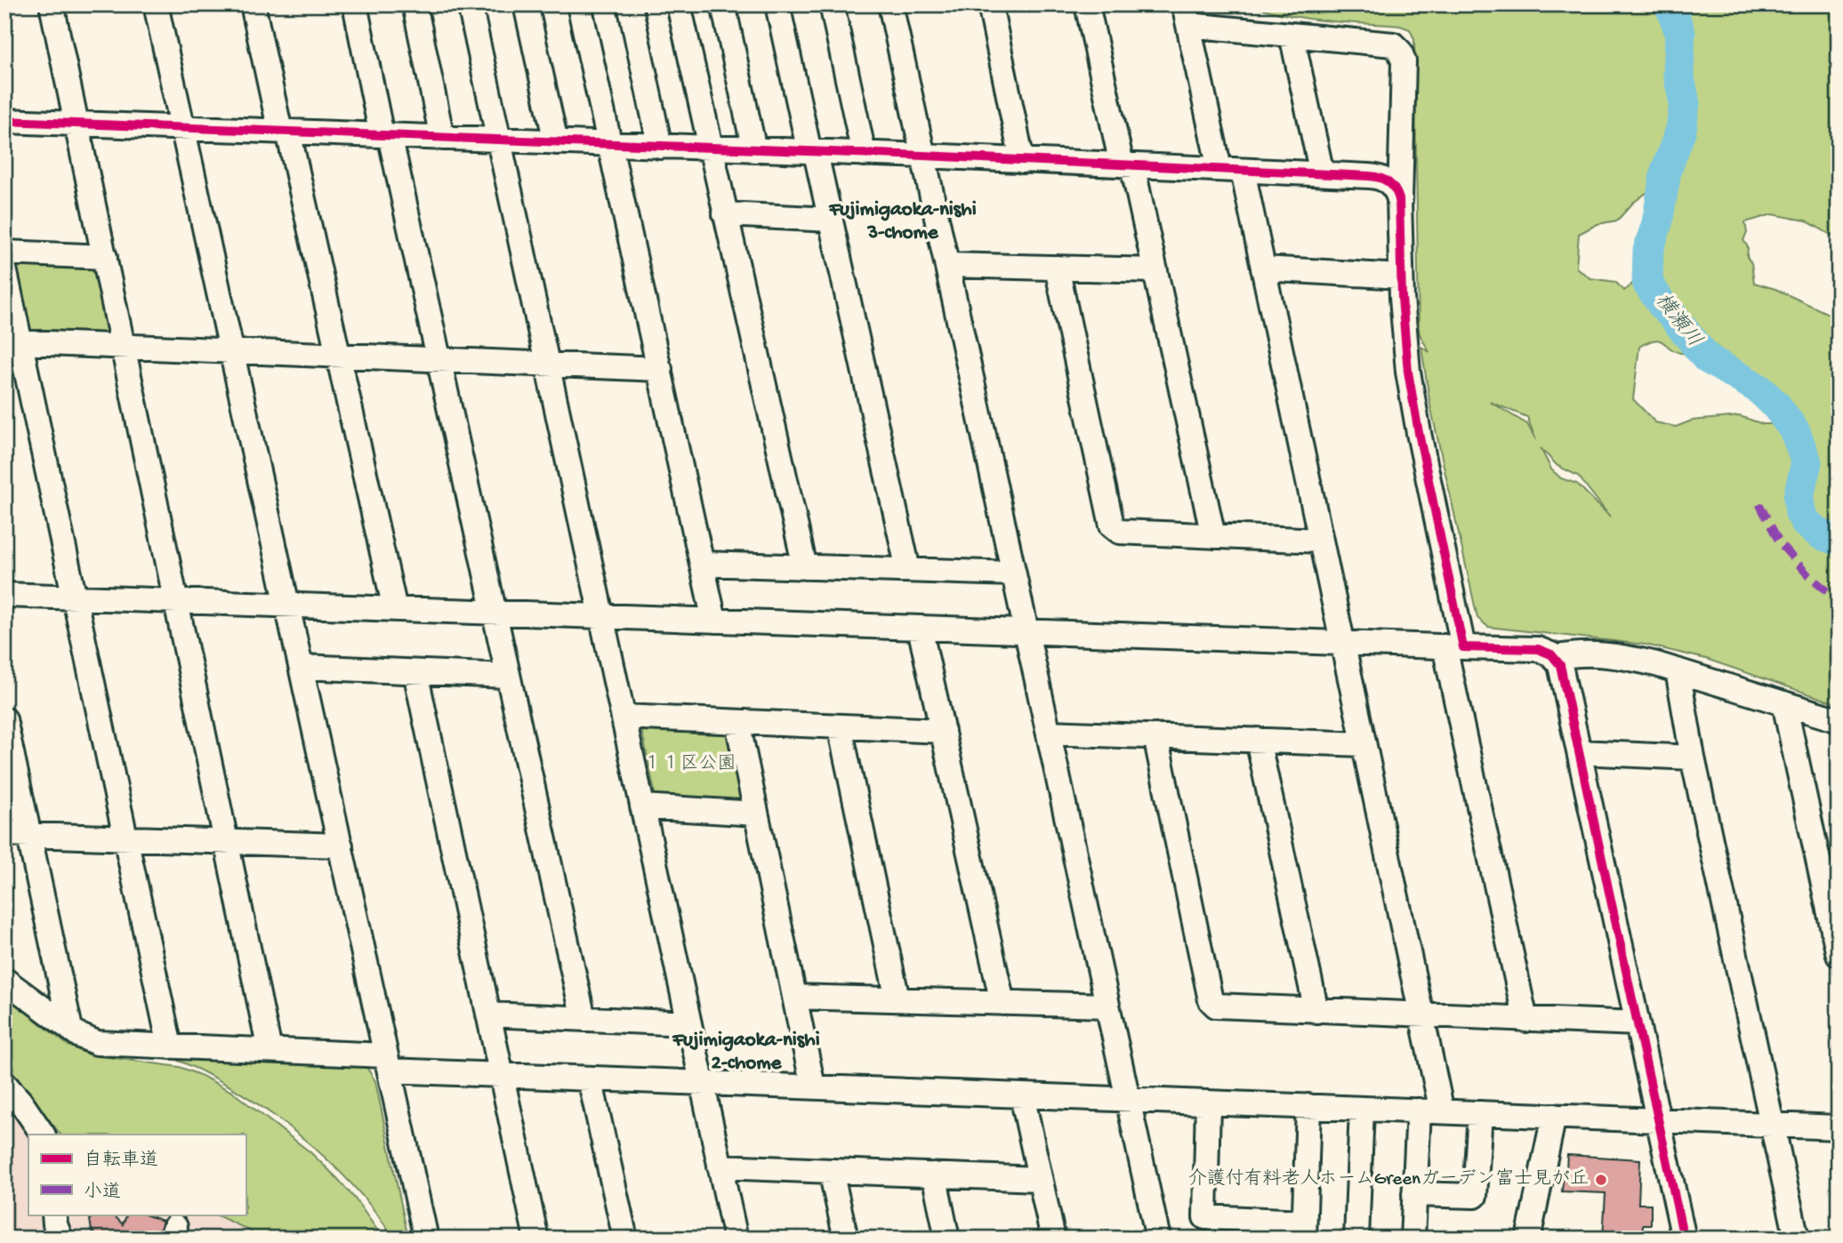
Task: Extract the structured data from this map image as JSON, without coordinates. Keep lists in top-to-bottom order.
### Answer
{
  "districts": ["Fujimigaoka-nishi 3-chome", "Fujimigaoka-nishi 2-chome"],
  "water": ["横瀬川"],
  "parks": ["１１区公園"],
  "places": ["介護付有料老人ホームGreenガーデン富士見が丘"],
  "legend": ["自転車道", "小道"]
}
